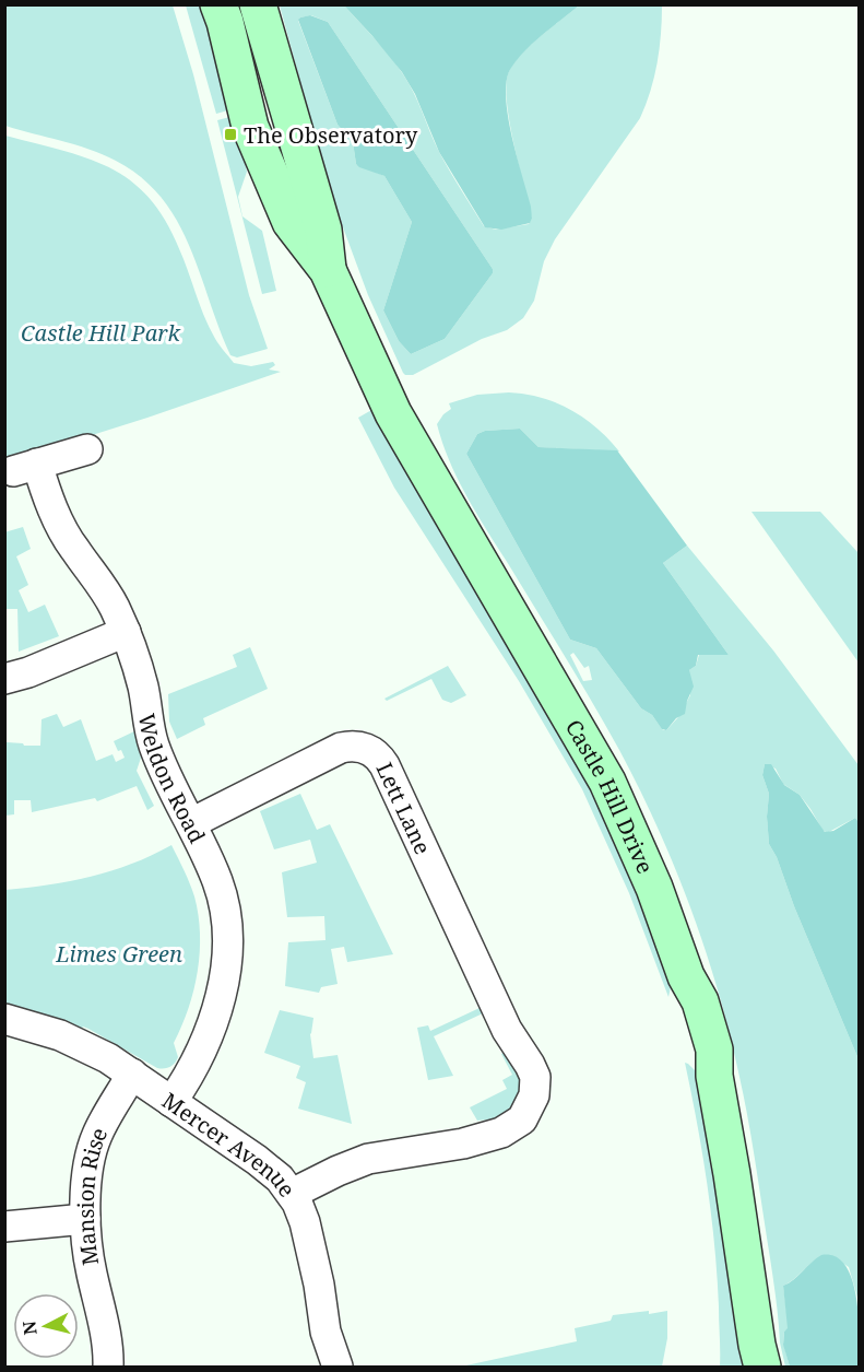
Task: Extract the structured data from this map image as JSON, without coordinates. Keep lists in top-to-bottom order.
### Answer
{
  "streets": {
    "street": [
      "Weldon Road",
      "Castle Hill Drive",
      "Lett Lane",
      "Mercer Avenue",
      "Mansion Rise"
    ]
  },
  "crossings": [
    ["Weldon Road", "Lett Lane"],
    ["Weldon Road", "Mercer Avenue"],
    ["Lett Lane", "Mercer Avenue"],
    ["Mercer Avenue", "Mansion Rise"]
  ],
  "parks": ["Castle Hill Park", "Limes Green"],
  "places": {
    "transit": ["The Observatory"]
  },
  "north": "left"
}
